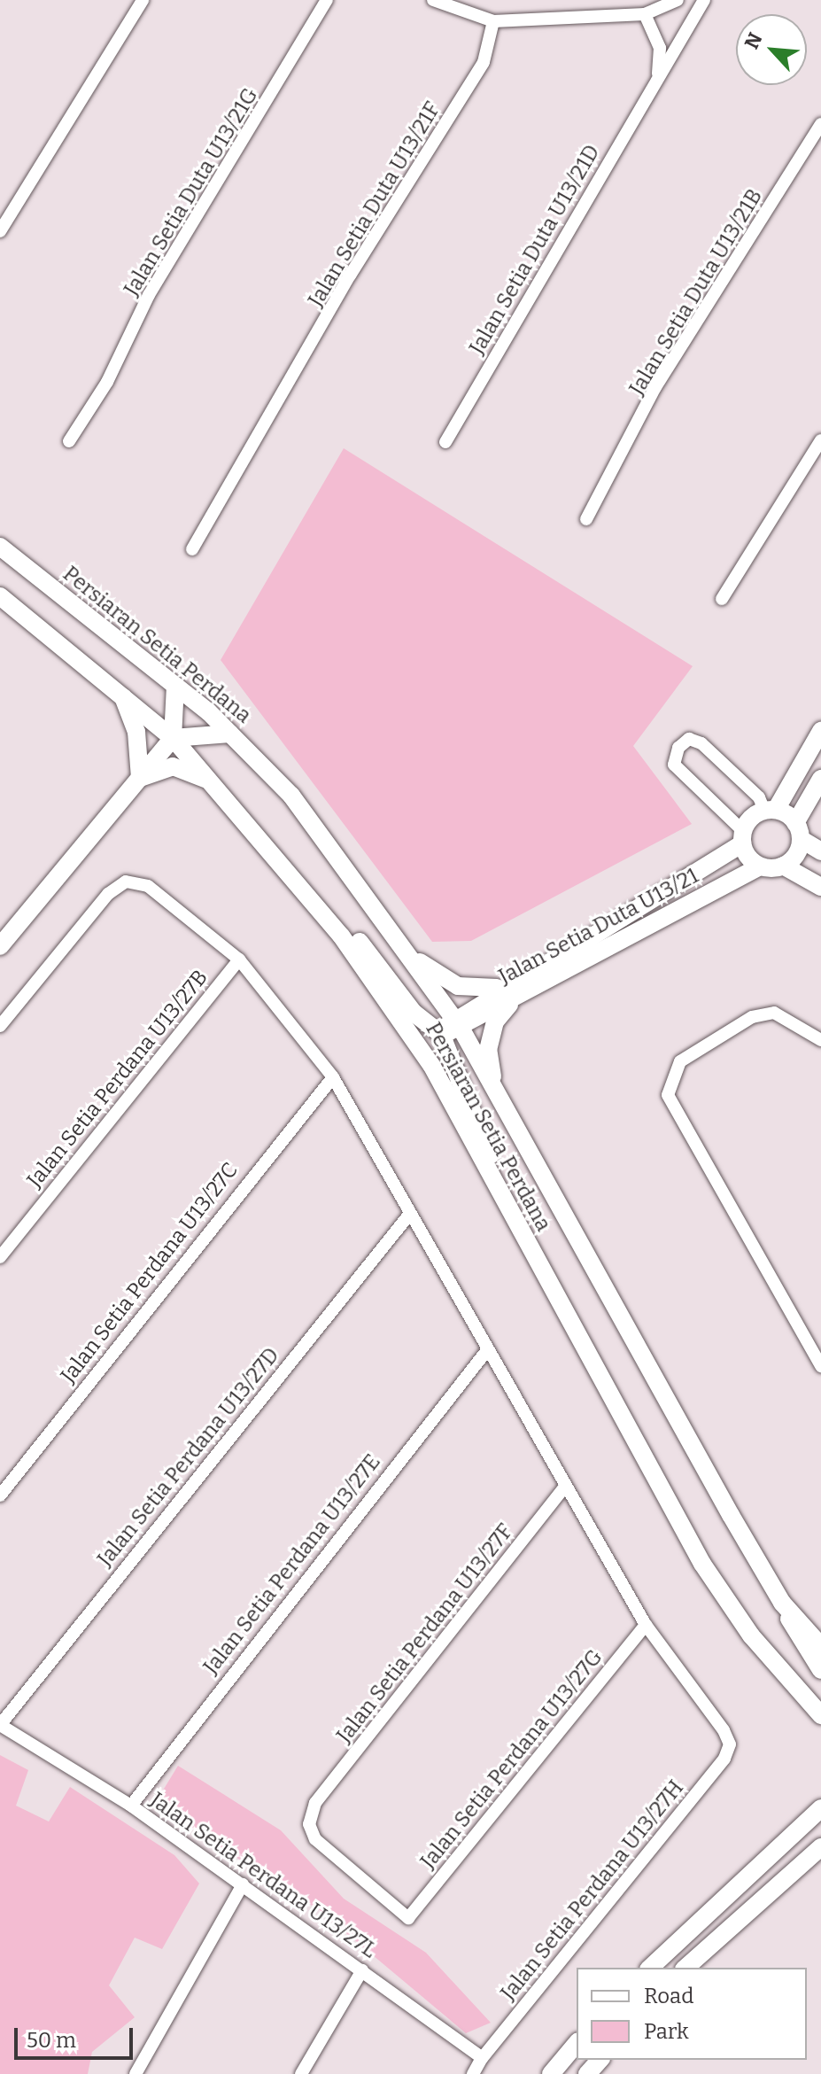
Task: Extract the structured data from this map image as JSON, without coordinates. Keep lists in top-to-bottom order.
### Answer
{
  "streets": {
    "main road": ["Persiaran Setia Perdana", "Jalan Setia Duta U13/21"],
    "street": [
      "Jalan Setia Duta U13/21G",
      "Jalan Setia Duta U13/21F",
      "Jalan Setia Duta U13/21D",
      "Jalan Setia Duta U13/21B",
      "Jalan Setia Perdana U13/27B",
      "Jalan Setia Perdana U13/27C",
      "Jalan Setia Perdana U13/27D",
      "Jalan Setia Perdana U13/27E",
      "Jalan Setia Perdana U13/27F",
      "Jalan Setia Perdana U13/27G",
      "Jalan Setia Perdana U13/27L",
      "Jalan Setia Perdana U13/27H"
    ]
  },
  "crossings": [
    ["Persiaran Setia Perdana", "Jalan Setia Duta U13/21"],
    ["Jalan Setia Perdana U13/27D", "Jalan Setia Perdana U13/27L"],
    ["Jalan Setia Perdana U13/27E", "Jalan Setia Perdana U13/27L"],
    ["Jalan Setia Perdana U13/27F", "Jalan Setia Perdana U13/27G"],
    ["Jalan Setia Perdana U13/27G", "Jalan Setia Perdana U13/27H"],
    ["Jalan Setia Perdana U13/27L", "Jalan Setia Perdana U13/27H"]
  ],
  "legend": ["Road", "Park"],
  "scale_bar": "50 m",
  "north": "top left"
}
